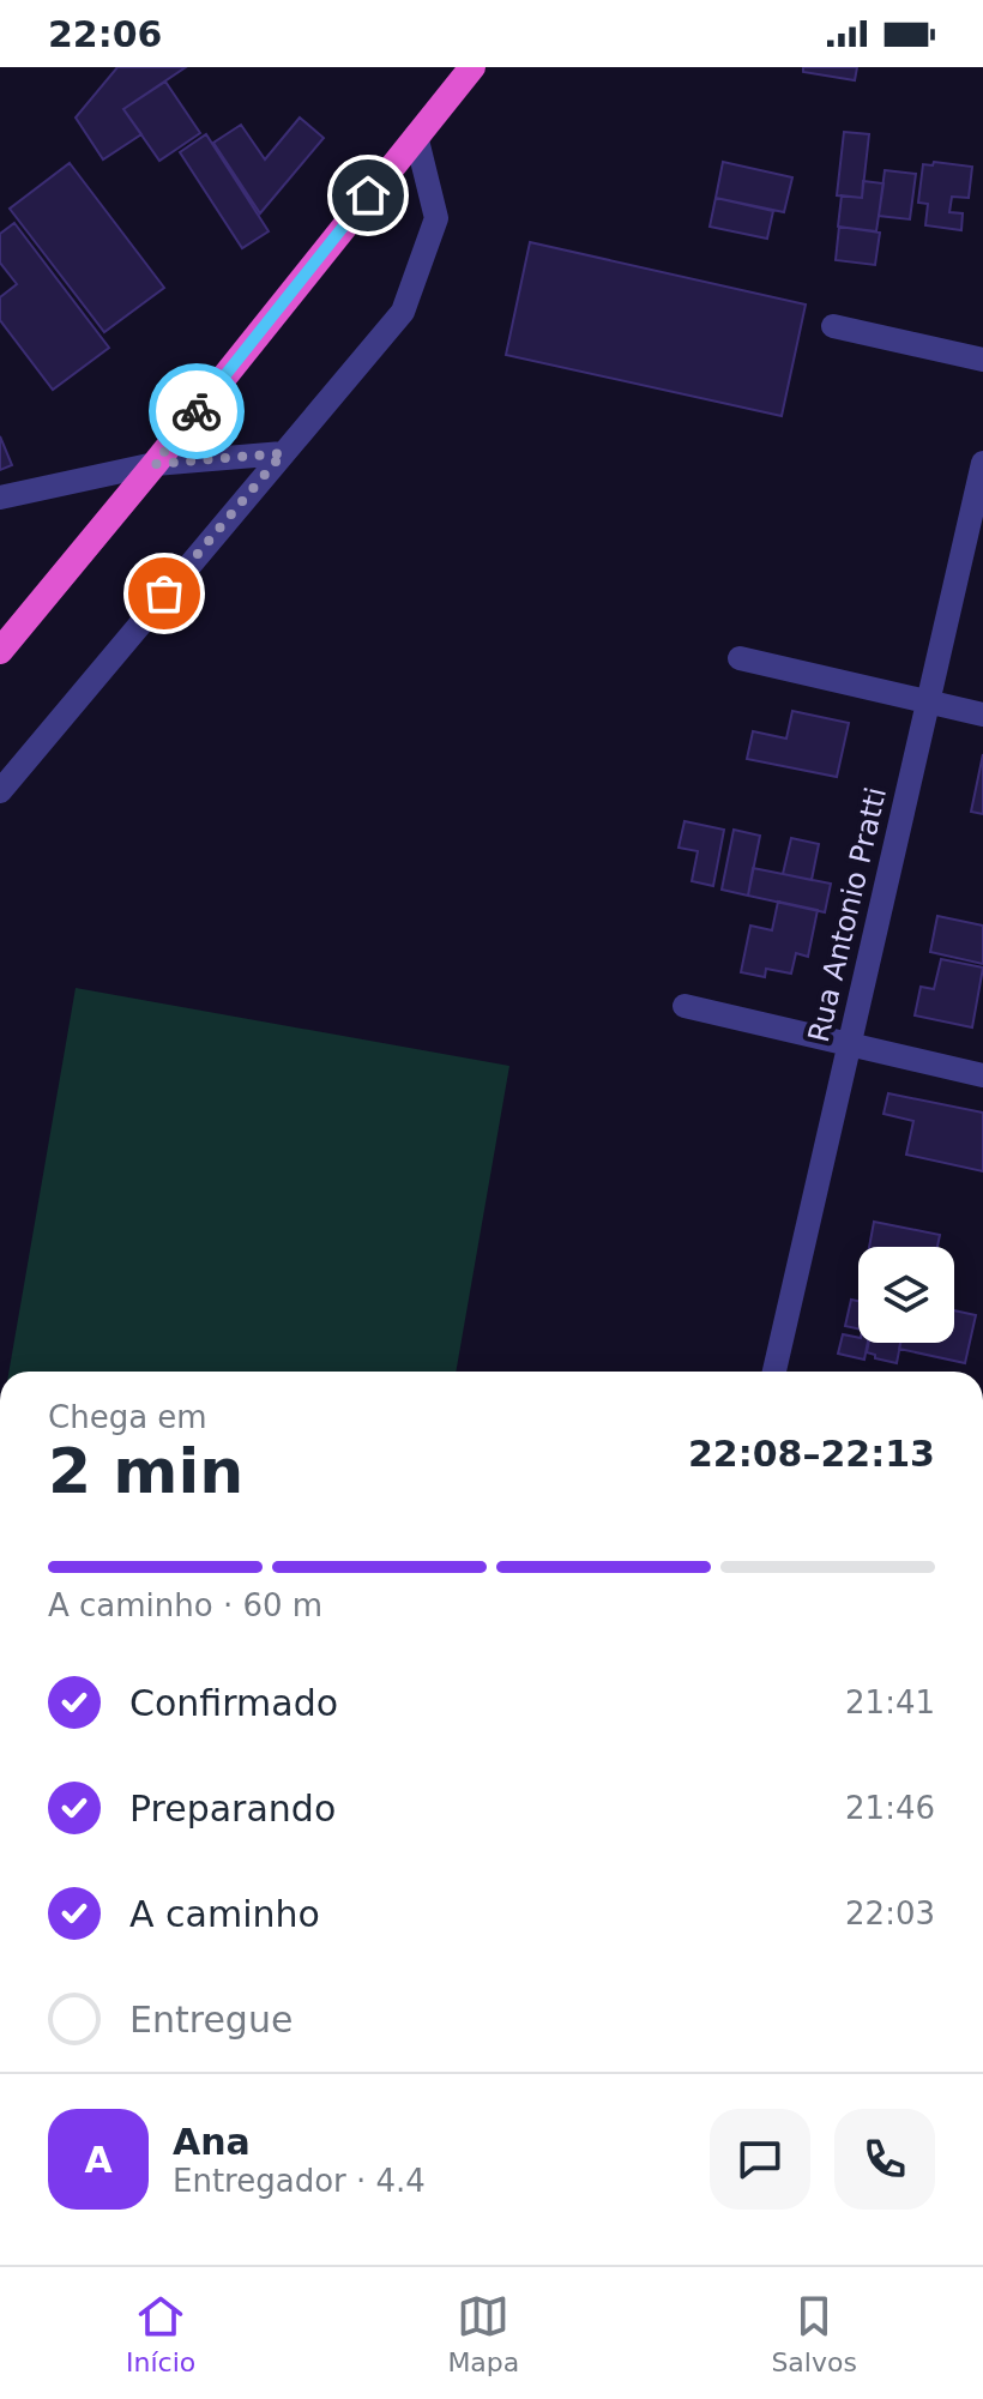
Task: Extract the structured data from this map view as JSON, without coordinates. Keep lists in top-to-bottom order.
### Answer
{
  "streets": {
    "street": ["Rua Antonio Pratti"]
  },
  "page": {
    "status": "22:06",
    "heading": ["2 min", "Chega em", "22:08–22:13"],
    "panel": ["Ana", "Entregador · 4.4"],
    "bar": "A caminho · 60 m",
    "list": [
      ["Confirmado", "21:41"],
      ["Preparando", "21:46"],
      ["A caminho", "22:03"],
      "Entregue"
    ],
    "round": "A",
    "tabs": ["Início", "Mapa", "Salvos"]
  }
}
